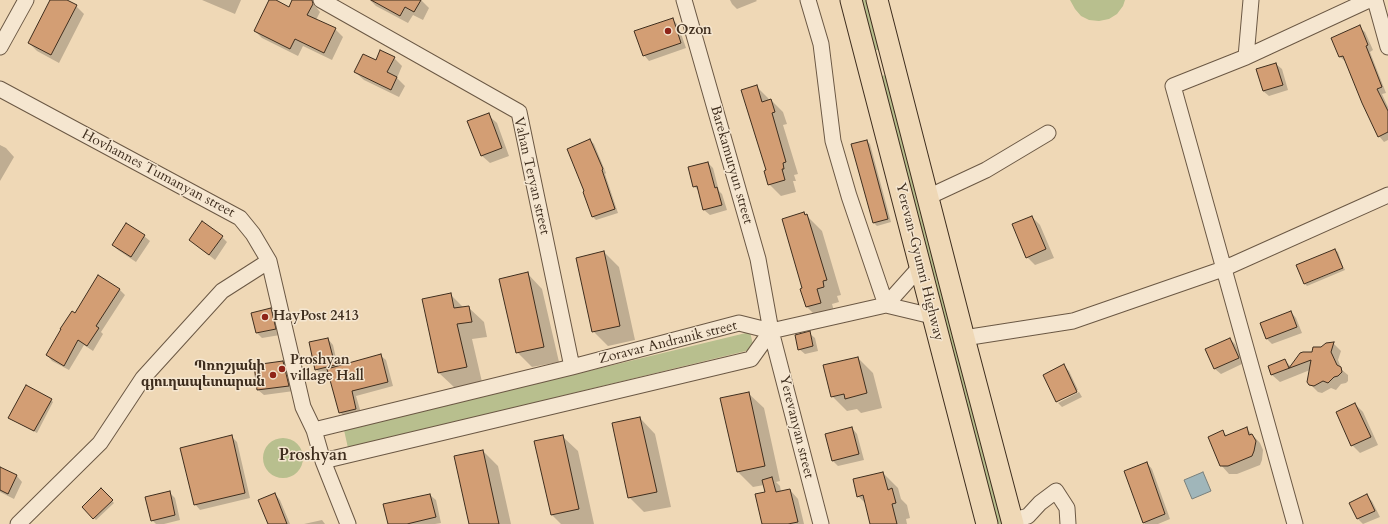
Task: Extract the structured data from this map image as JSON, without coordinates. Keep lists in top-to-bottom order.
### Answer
{
  "streets": {
    "highway": ["Yerevan-Gyumri Highway"],
    "street": [
      "Barekamutyun street",
      "Hovhannes Tumanyan street",
      "Vahan Teryan street",
      "Zoravar Andranik street",
      "Yerevanyan street"
    ]
  },
  "crossings": [
    ["Barekamutyun street", "Zoravar Andranik street"],
    ["Barekamutyun street", "Yerevanyan street"],
    ["Hovhannes Tumanyan street", "Zoravar Andranik street"],
    ["Vahan Teryan street", "Zoravar Andranik street"],
    ["Zoravar Andranik street", "Yerevanyan street"]
  ],
  "districts": ["Proshyan"],
  "places": [
    "Ozon",
    "HayPost 2413",
    "Proshyan village Hall",
    "Պռոշյանի գյուղապետարան"
  ]
}
